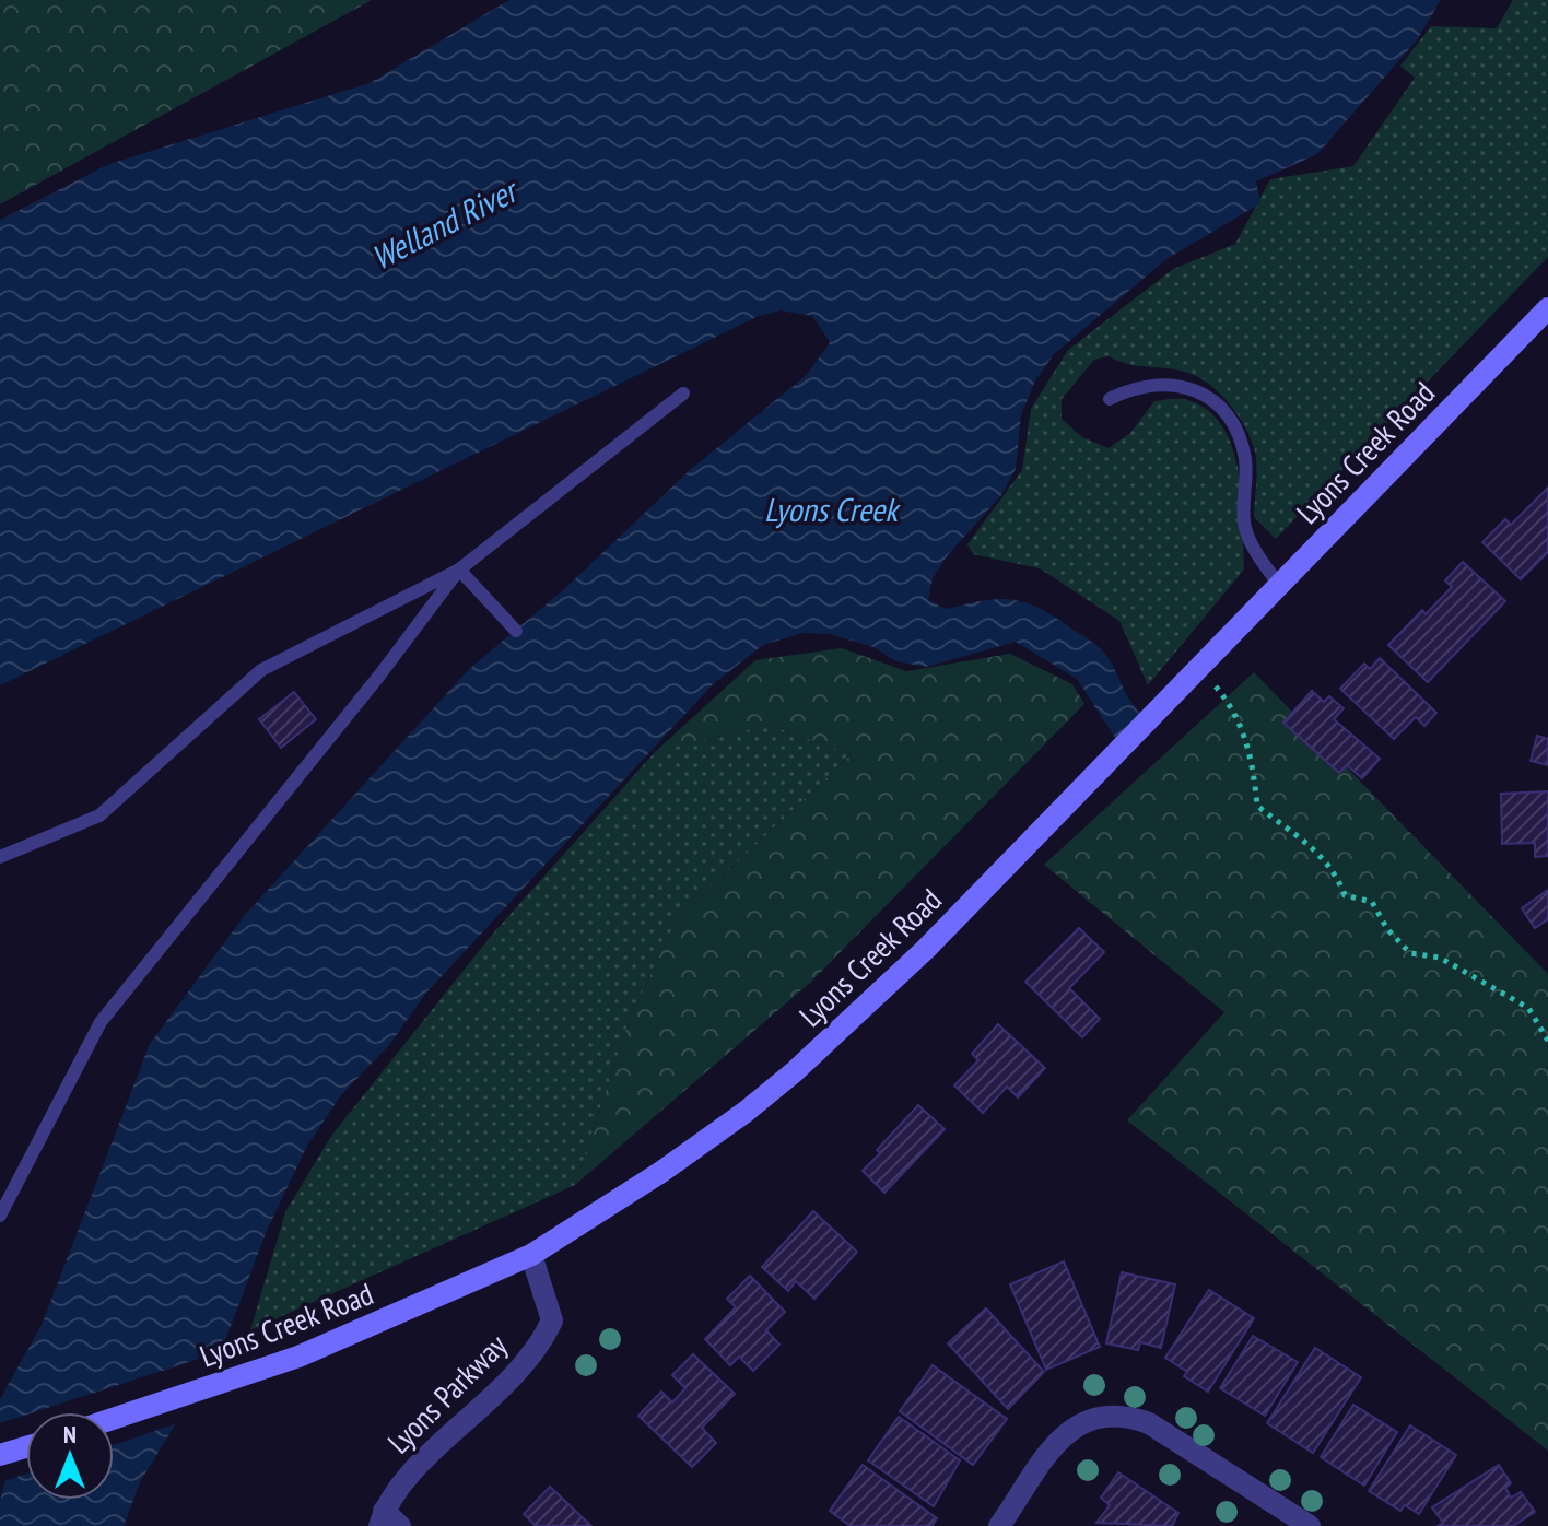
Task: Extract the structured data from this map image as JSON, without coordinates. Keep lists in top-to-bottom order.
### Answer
{
  "streets": {
    "main road": ["Lyons Creek Road"],
    "street": ["Lyons Parkway"]
  },
  "crossings": [
    ["Lyons Creek Road", "Lyons Parkway"]
  ],
  "water": ["Welland River", "Lyons Creek"],
  "north": "top"
}
